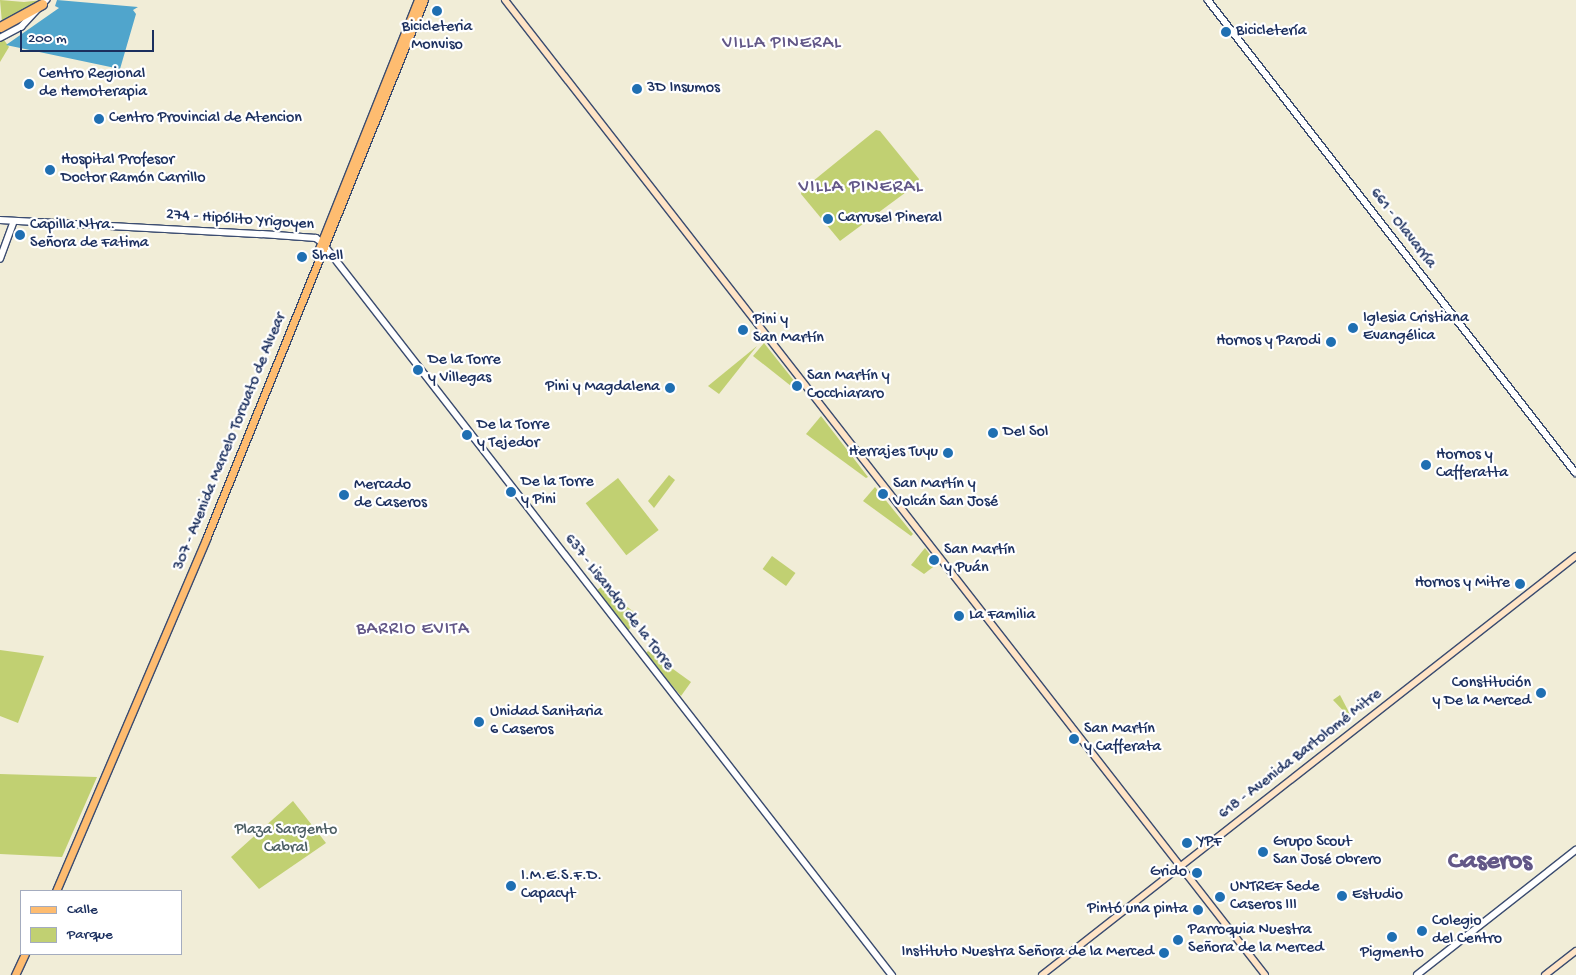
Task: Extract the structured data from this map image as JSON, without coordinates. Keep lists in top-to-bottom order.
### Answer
{
  "streets": {
    "main road": ["307 - Avenida Marcelo Torcuato de Alvear", "618 - Avenida Bartolomé Mitre"],
    "street": ["274 - Hipólito Yrigoyen", "661 - Olavarría", "637 - Lisandro de la Torre"]
  },
  "crossings": [
    ["274 - Hipólito Yrigoyen", "307 - Avenida Marcelo Torcuato de Alvear"],
    ["274 - Hipólito Yrigoyen", "637 - Lisandro de la Torre"],
    ["307 - Avenida Marcelo Torcuato de Alvear", "637 - Lisandro de la Torre"]
  ],
  "districts": [
    "VILLA PINERAL",
    "VILLA PINERAL",
    "BARRIO EVITA",
    "Caseros"
  ],
  "parks": ["Plaza Sargento Cabral"],
  "places": [
    "Bicicleteria Monviso",
    "Bicicletería",
    "Centro Regional de Hemoterapia",
    "3D Insumos",
    "Centro Provincial de Atencion",
    "Hospital Profesor Doctor Ramón Carrillo",
    "Carrusel Pineral",
    "Capilla Ntra. Señora de Fatima",
    "Shell",
    "Iglesia Cristiana Evangélica",
    "Pini y San Martín",
    "Hornos y Parodi",
    "De la Torre y Villegas",
    "San Martín y Cocchiararo",
    "Pini y Magdalena",
    "Del Sol",
    "De la Torre y Tejedor",
    "Herrajes Tuyu",
    "Hornos y Cafferatta",
    "De la Torre y Pini",
    "San Martín y Volcán San José",
    "Mercado de Caseros",
    "San Martín y Puán",
    "Hornos y Mitre",
    "La Familia",
    "Constitución y De la Merced",
    "Unidad Sanitaria 6 Caseros",
    "San Martín y Cafferata",
    "YPF",
    "Grupo Scout San José Obrero",
    "Grido",
    "I.M.E.S.F.D. Capacyt",
    "Estudio",
    "UNTREF Sede Caseros III",
    "Pintó una pinta",
    "Colegio del Centro",
    "Pigmento",
    "Parroquia Nuestra Señora de la Merced",
    "Instituto Nuestra Señora de la Merced"
  ],
  "legend": ["Calle", "Parque"],
  "scale_bar": "200 m"
}
